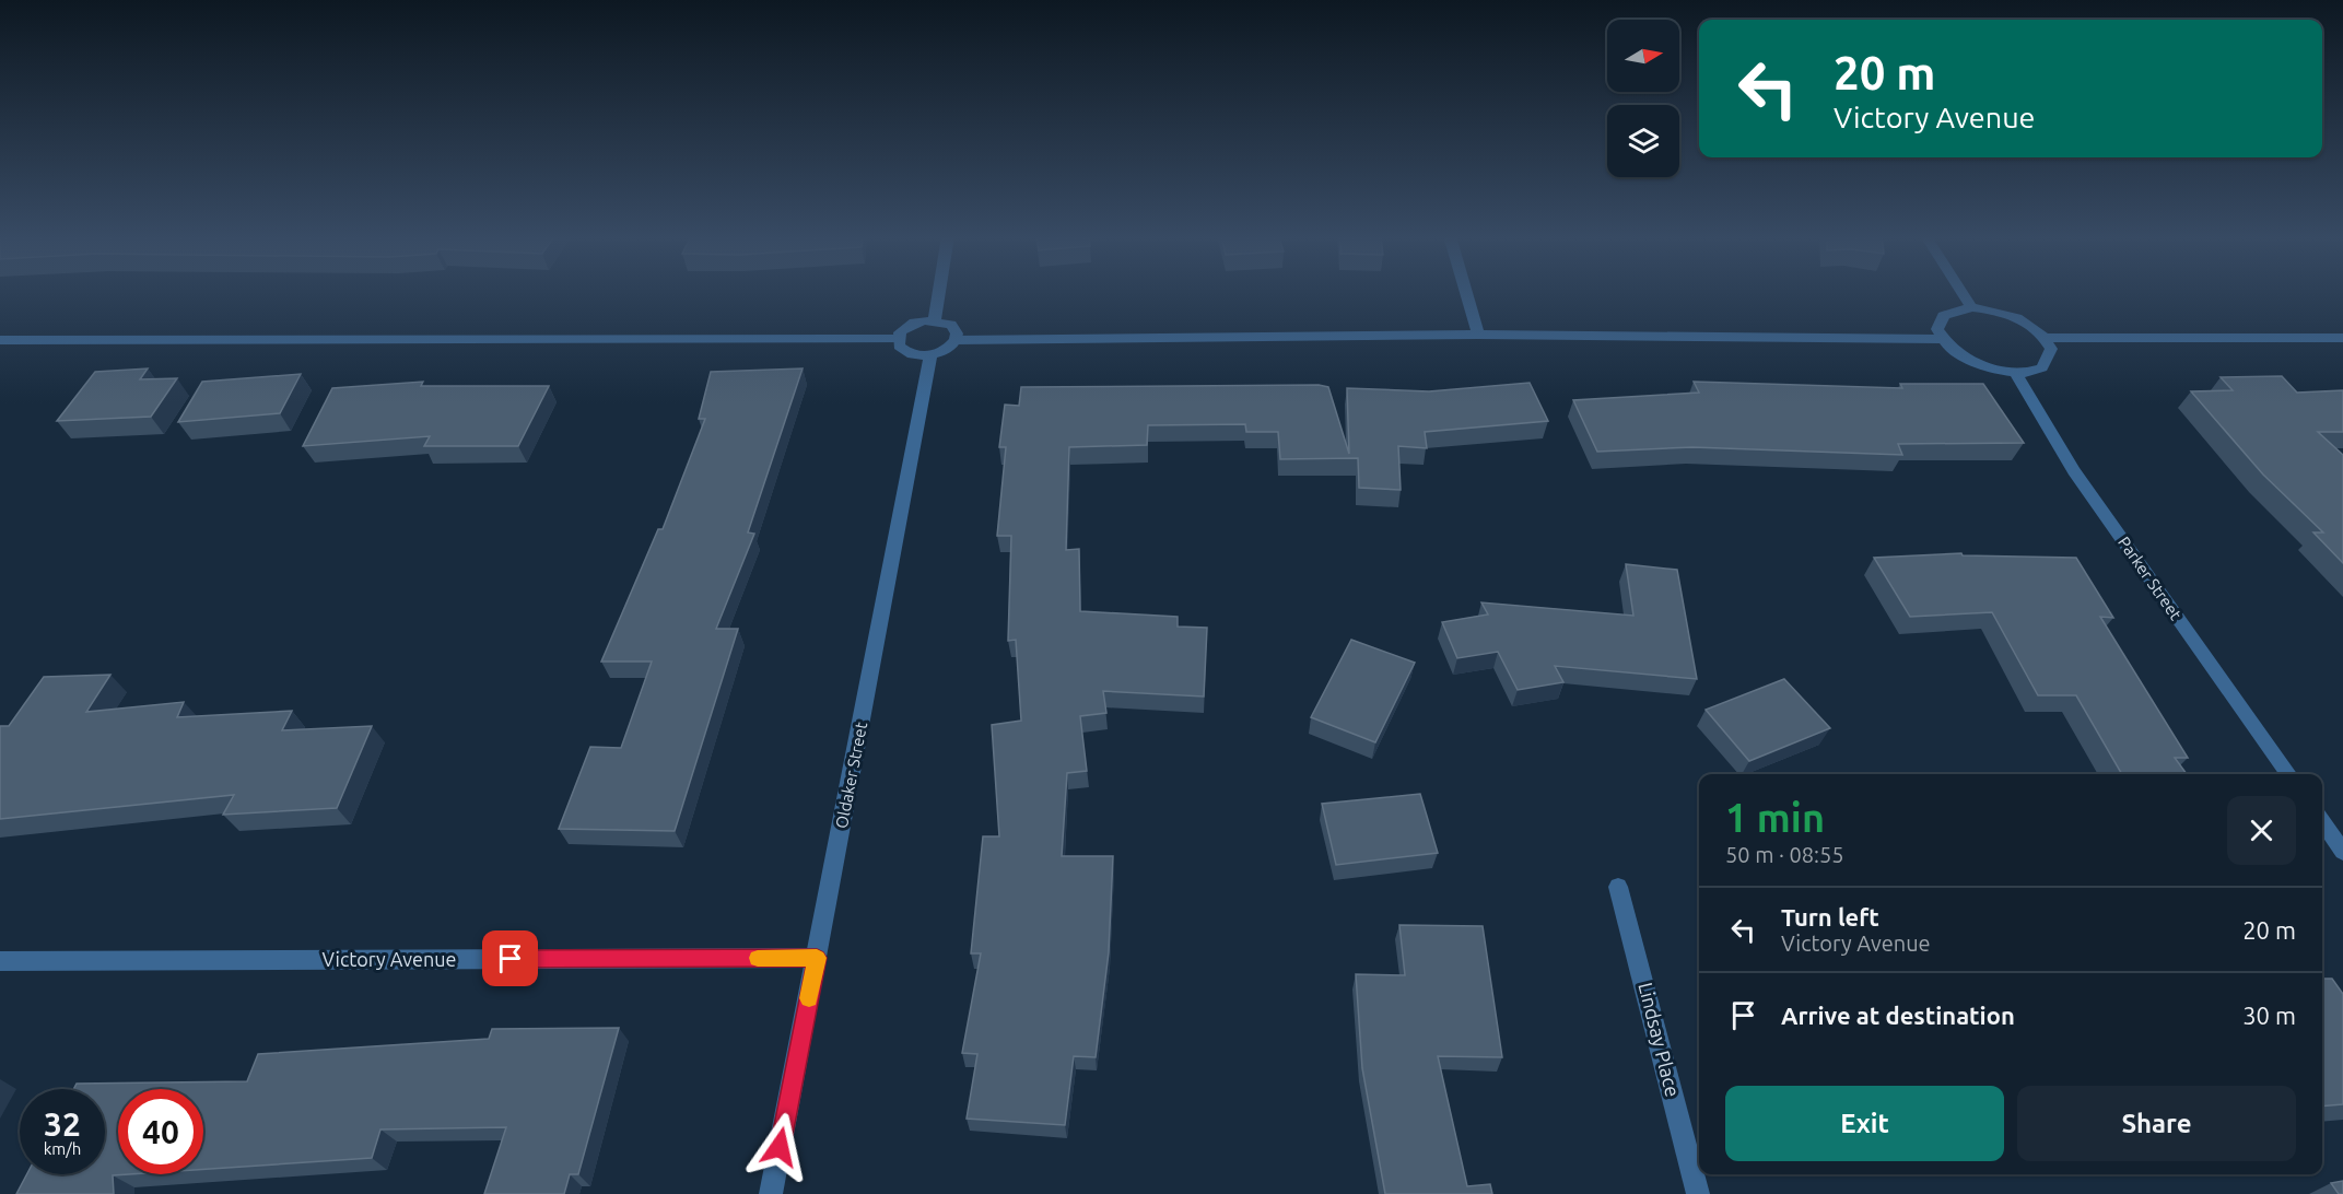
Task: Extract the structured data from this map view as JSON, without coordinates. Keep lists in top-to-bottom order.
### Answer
{
  "streets": {
    "street": [
      "Parker Street",
      "Oldaker Street",
      "Victory Avenue",
      "Lindsay Place"
    ]
  },
  "crossings": [
    ["Oldaker Street", "Victory Avenue"]
  ],
  "north": "right",
  "page": {
    "turn": ["20 m", "Victory Avenue"],
    "heading": ["1 min", "50 m · 08:55"],
    "list": [
      {
        "name": "Turn left",
        "note": "Victory Avenue",
        "value": "20 m"
      },
      {
        "name": "Arrive at destination",
        "value": "30 m"
      }
    ],
    "buttons": ["Exit", "Share"],
    "speed": "32 km/h",
    "limit": "40"
  }
}
